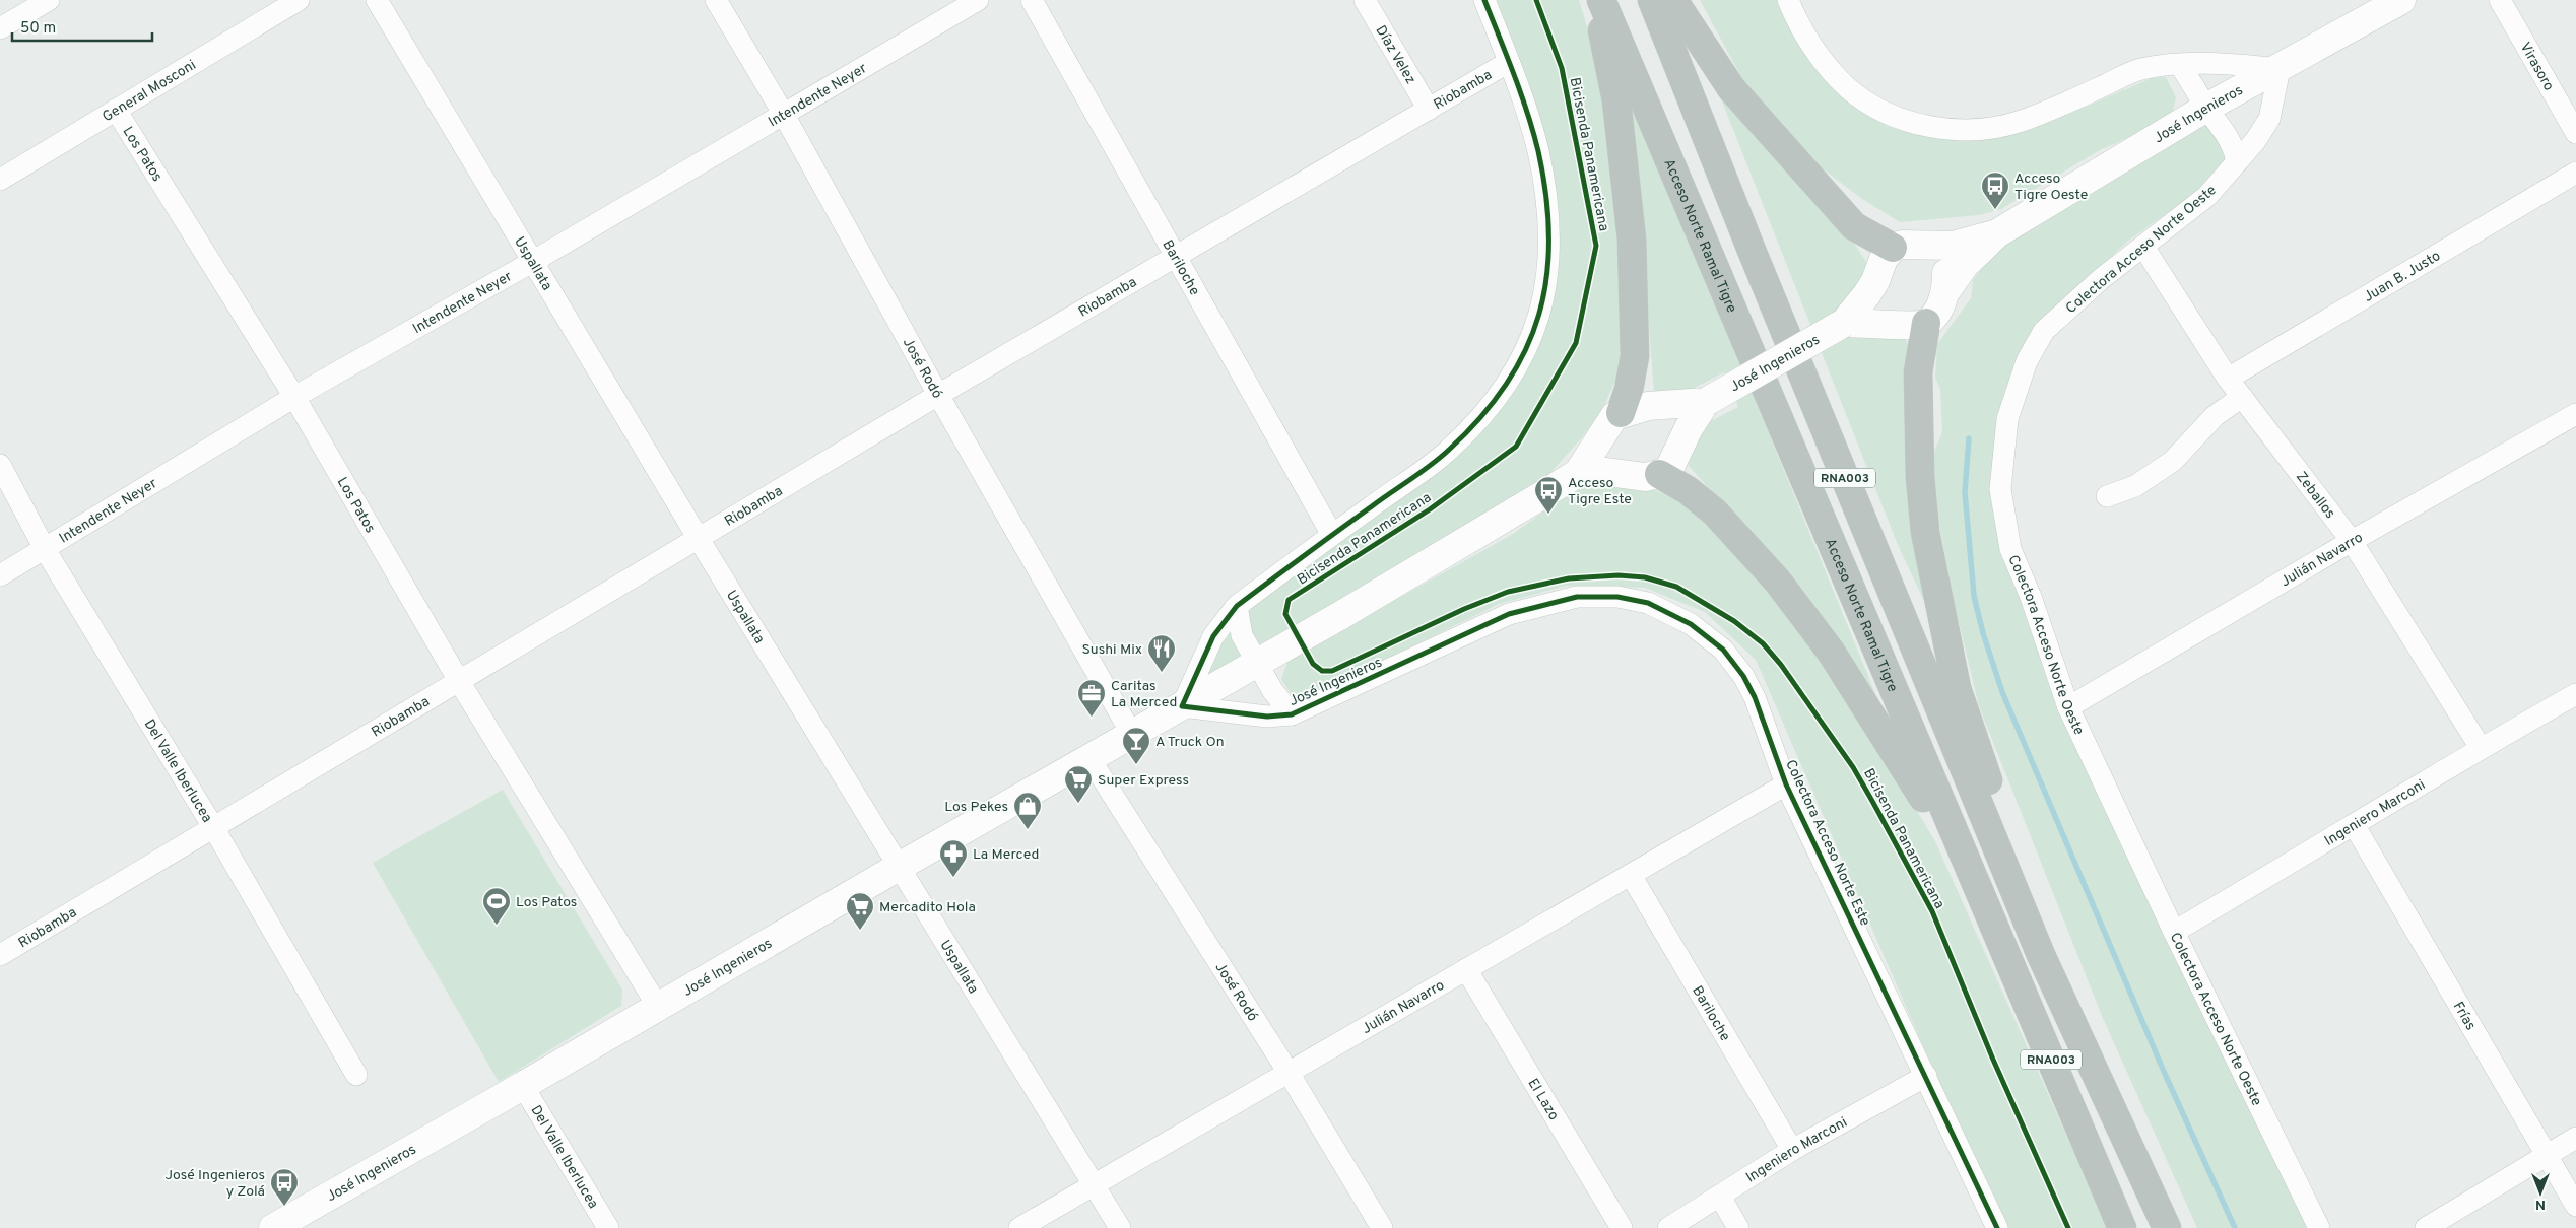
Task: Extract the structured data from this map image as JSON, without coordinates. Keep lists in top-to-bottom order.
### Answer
{
  "streets": {
    "highway": ["Acceso Norte Ramal Tigre", "RNA003"],
    "street": [
      "Díaz Velez",
      "Virasoro",
      "General Mosconi",
      "Riobamba",
      "Intendente Neyer",
      "José Ingenieros",
      "Los Patos",
      "Colectora Acceso Norte Oeste",
      "Uspallata",
      "Bariloche",
      "Juan B. Justo",
      "José Rodó",
      "Zeballos",
      "Julián Navarro",
      "Del Valle Iberlucea",
      "Ingeniero Marconi",
      "Colectora Acceso Norte Este",
      "Frías",
      "El Lazo"
    ],
    "cycle path": ["Bicisenda Panamericana"]
  },
  "crossings": [
    ["Díaz Velez", "Riobamba"],
    ["General Mosconi", "Los Patos"],
    ["Riobamba", "Los Patos"],
    ["Riobamba", "Uspallata"],
    ["Riobamba", "Bariloche"],
    ["Riobamba", "José Rodó"],
    ["Riobamba", "Del Valle Iberlucea"],
    ["Intendente Neyer", "Los Patos"],
    ["Intendente Neyer", "Uspallata"],
    ["Intendente Neyer", "José Rodó"],
    ["Intendente Neyer", "Del Valle Iberlucea"],
    ["José Ingenieros", "Los Patos"],
    ["José Ingenieros", "Colectora Acceso Norte Oeste"],
    ["José Ingenieros", "Uspallata"],
    ["José Ingenieros", "José Rodó"],
    ["José Ingenieros", "Del Valle Iberlucea"],
    ["José Ingenieros", "Colectora Acceso Norte Este"],
    ["Colectora Acceso Norte Oeste", "Zeballos"],
    ["Colectora Acceso Norte Oeste", "Julián Navarro"],
    ["Colectora Acceso Norte Oeste", "Ingeniero Marconi"],
    ["Uspallata", "Julián Navarro"],
    ["Bariloche", "Julián Navarro"],
    ["Bariloche", "Ingeniero Marconi"],
    ["Juan B. Justo", "Zeballos"],
    ["José Rodó", "Julián Navarro"],
    ["Zeballos", "Julián Navarro"],
    ["Zeballos", "Ingeniero Marconi"],
    ["Julián Navarro", "Colectora Acceso Norte Este"],
    ["Julián Navarro", "El Lazo"],
    ["Ingeniero Marconi", "Colectora Acceso Norte Este"],
    ["Ingeniero Marconi", "Frías"]
  ],
  "places": {
    "bus stop": ["Acceso Tigre Oeste", "Acceso Tigre Este", "José Ingenieros y Zolá"],
    "restaurant": ["Sushi Mix"],
    "office": ["Caritas La Merced"],
    "bar": ["A Truck On"],
    "supermarket": ["Super Express", "Mercadito Hola"],
    "shop": ["Los Pekes"],
    "pharmacy": ["La Merced"],
    "sports": ["Los Patos"]
  },
  "scale_bar": "50 m",
  "north": "bottom"
}
